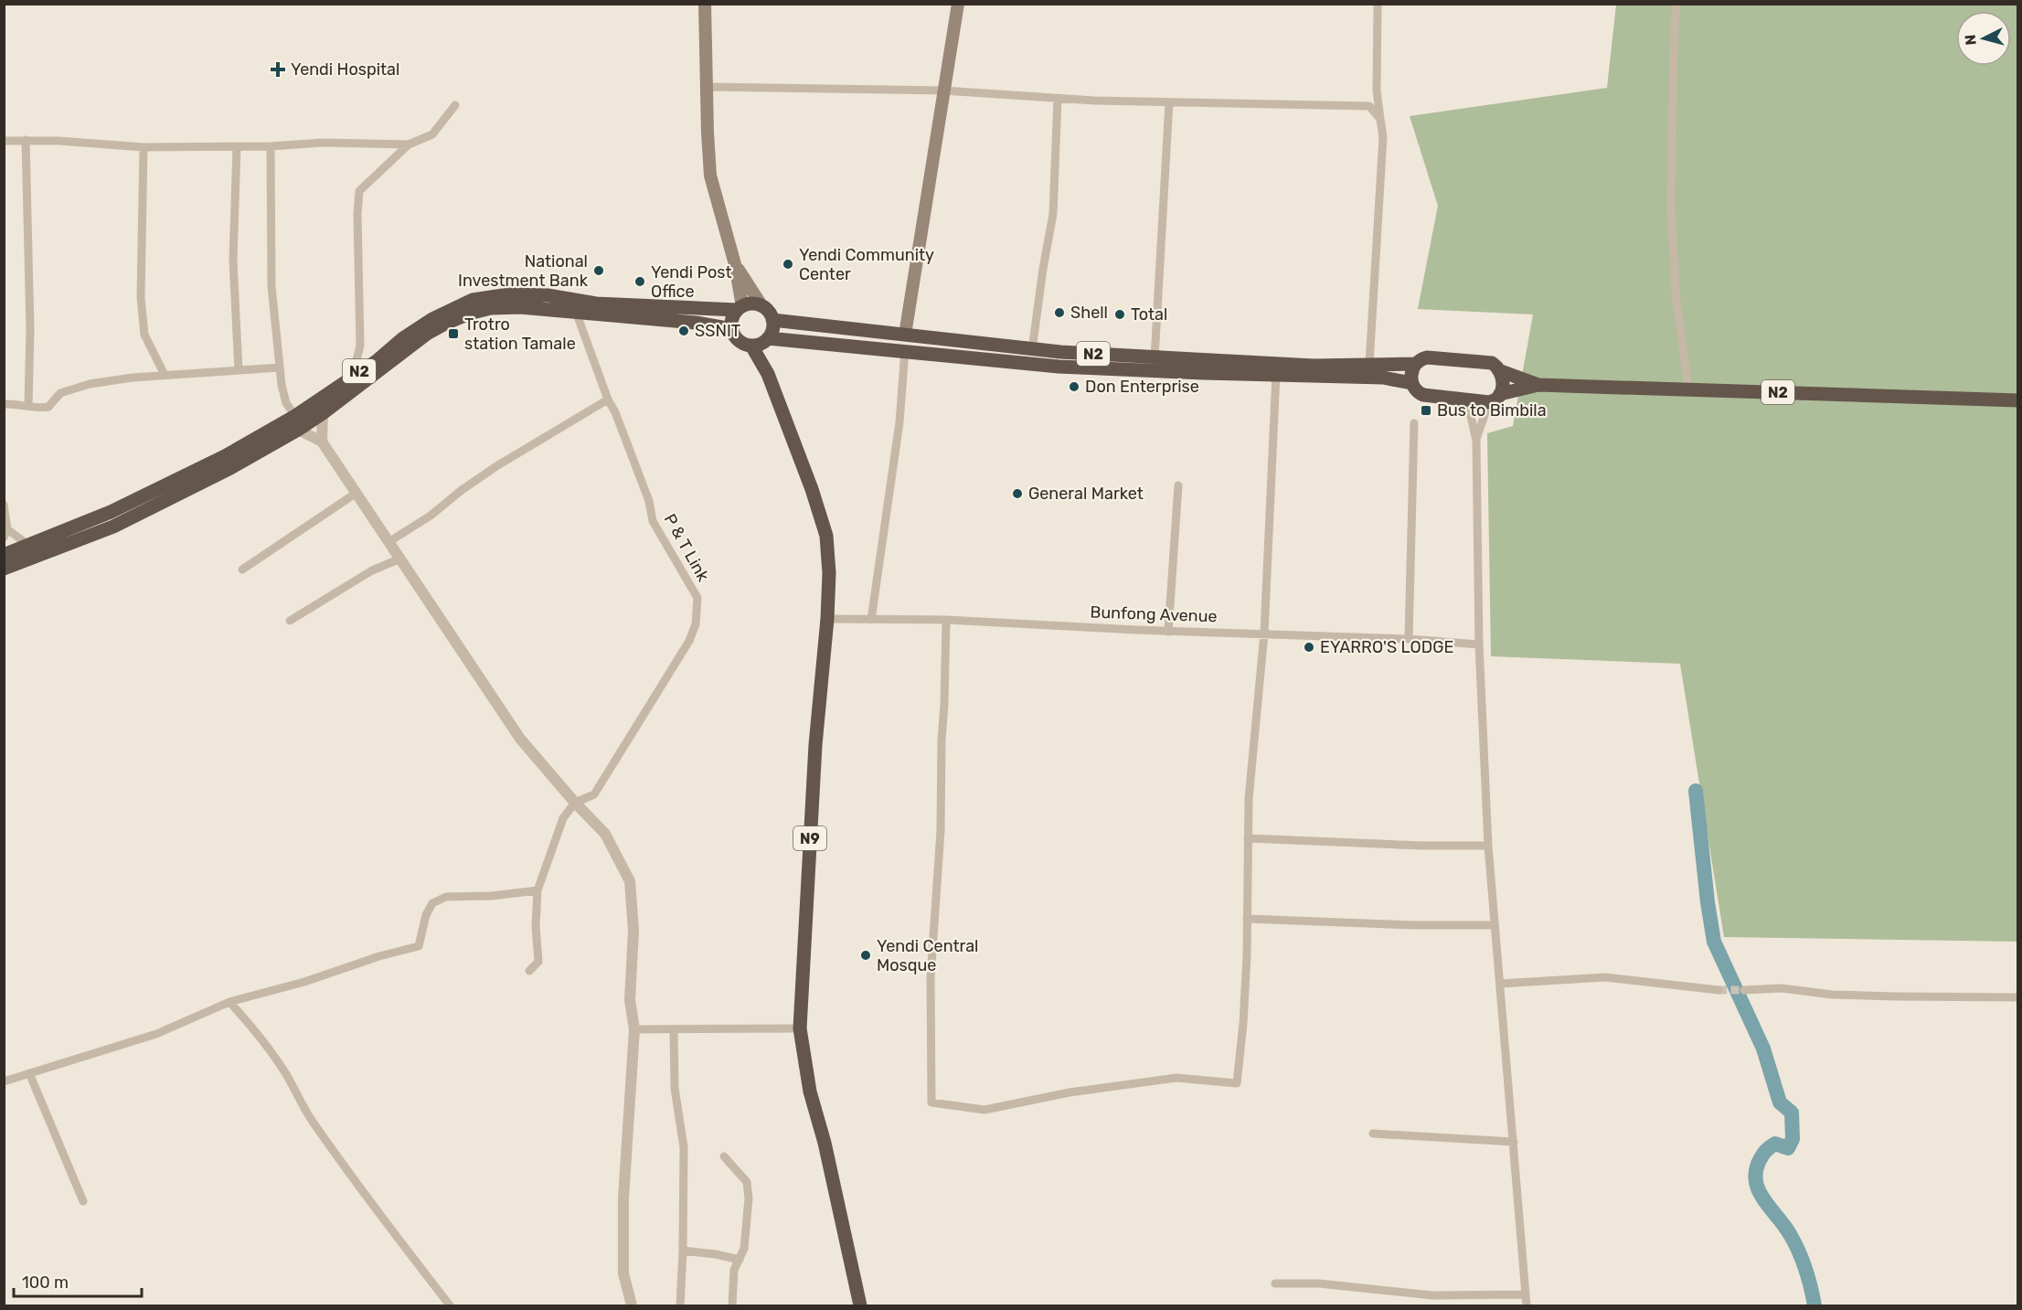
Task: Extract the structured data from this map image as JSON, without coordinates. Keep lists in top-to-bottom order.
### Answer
{
  "streets": {
    "highway": ["N2", "N9"],
    "street": ["P & T Link", "Bunfong Avenue"]
  },
  "crossings": [
    ["N2", "P & T Link"],
    ["N2", "N9"],
    ["Bunfong Avenue", "N9"]
  ],
  "places": {
    "health": ["Yendi Hospital"],
    "other": [
      "Yendi Community Center",
      "National Investment Bank",
      "Yendi Post Office",
      "Shell",
      "Total",
      "SSNIT",
      "Don Enterprise",
      "General Market",
      "EYARRO'S LODGE",
      "Yendi Central Mosque"
    ],
    "transit": ["Trotro station Tamale", "Bus to Bimbila"]
  },
  "scale_bar": "100 m",
  "north": "left"
}
